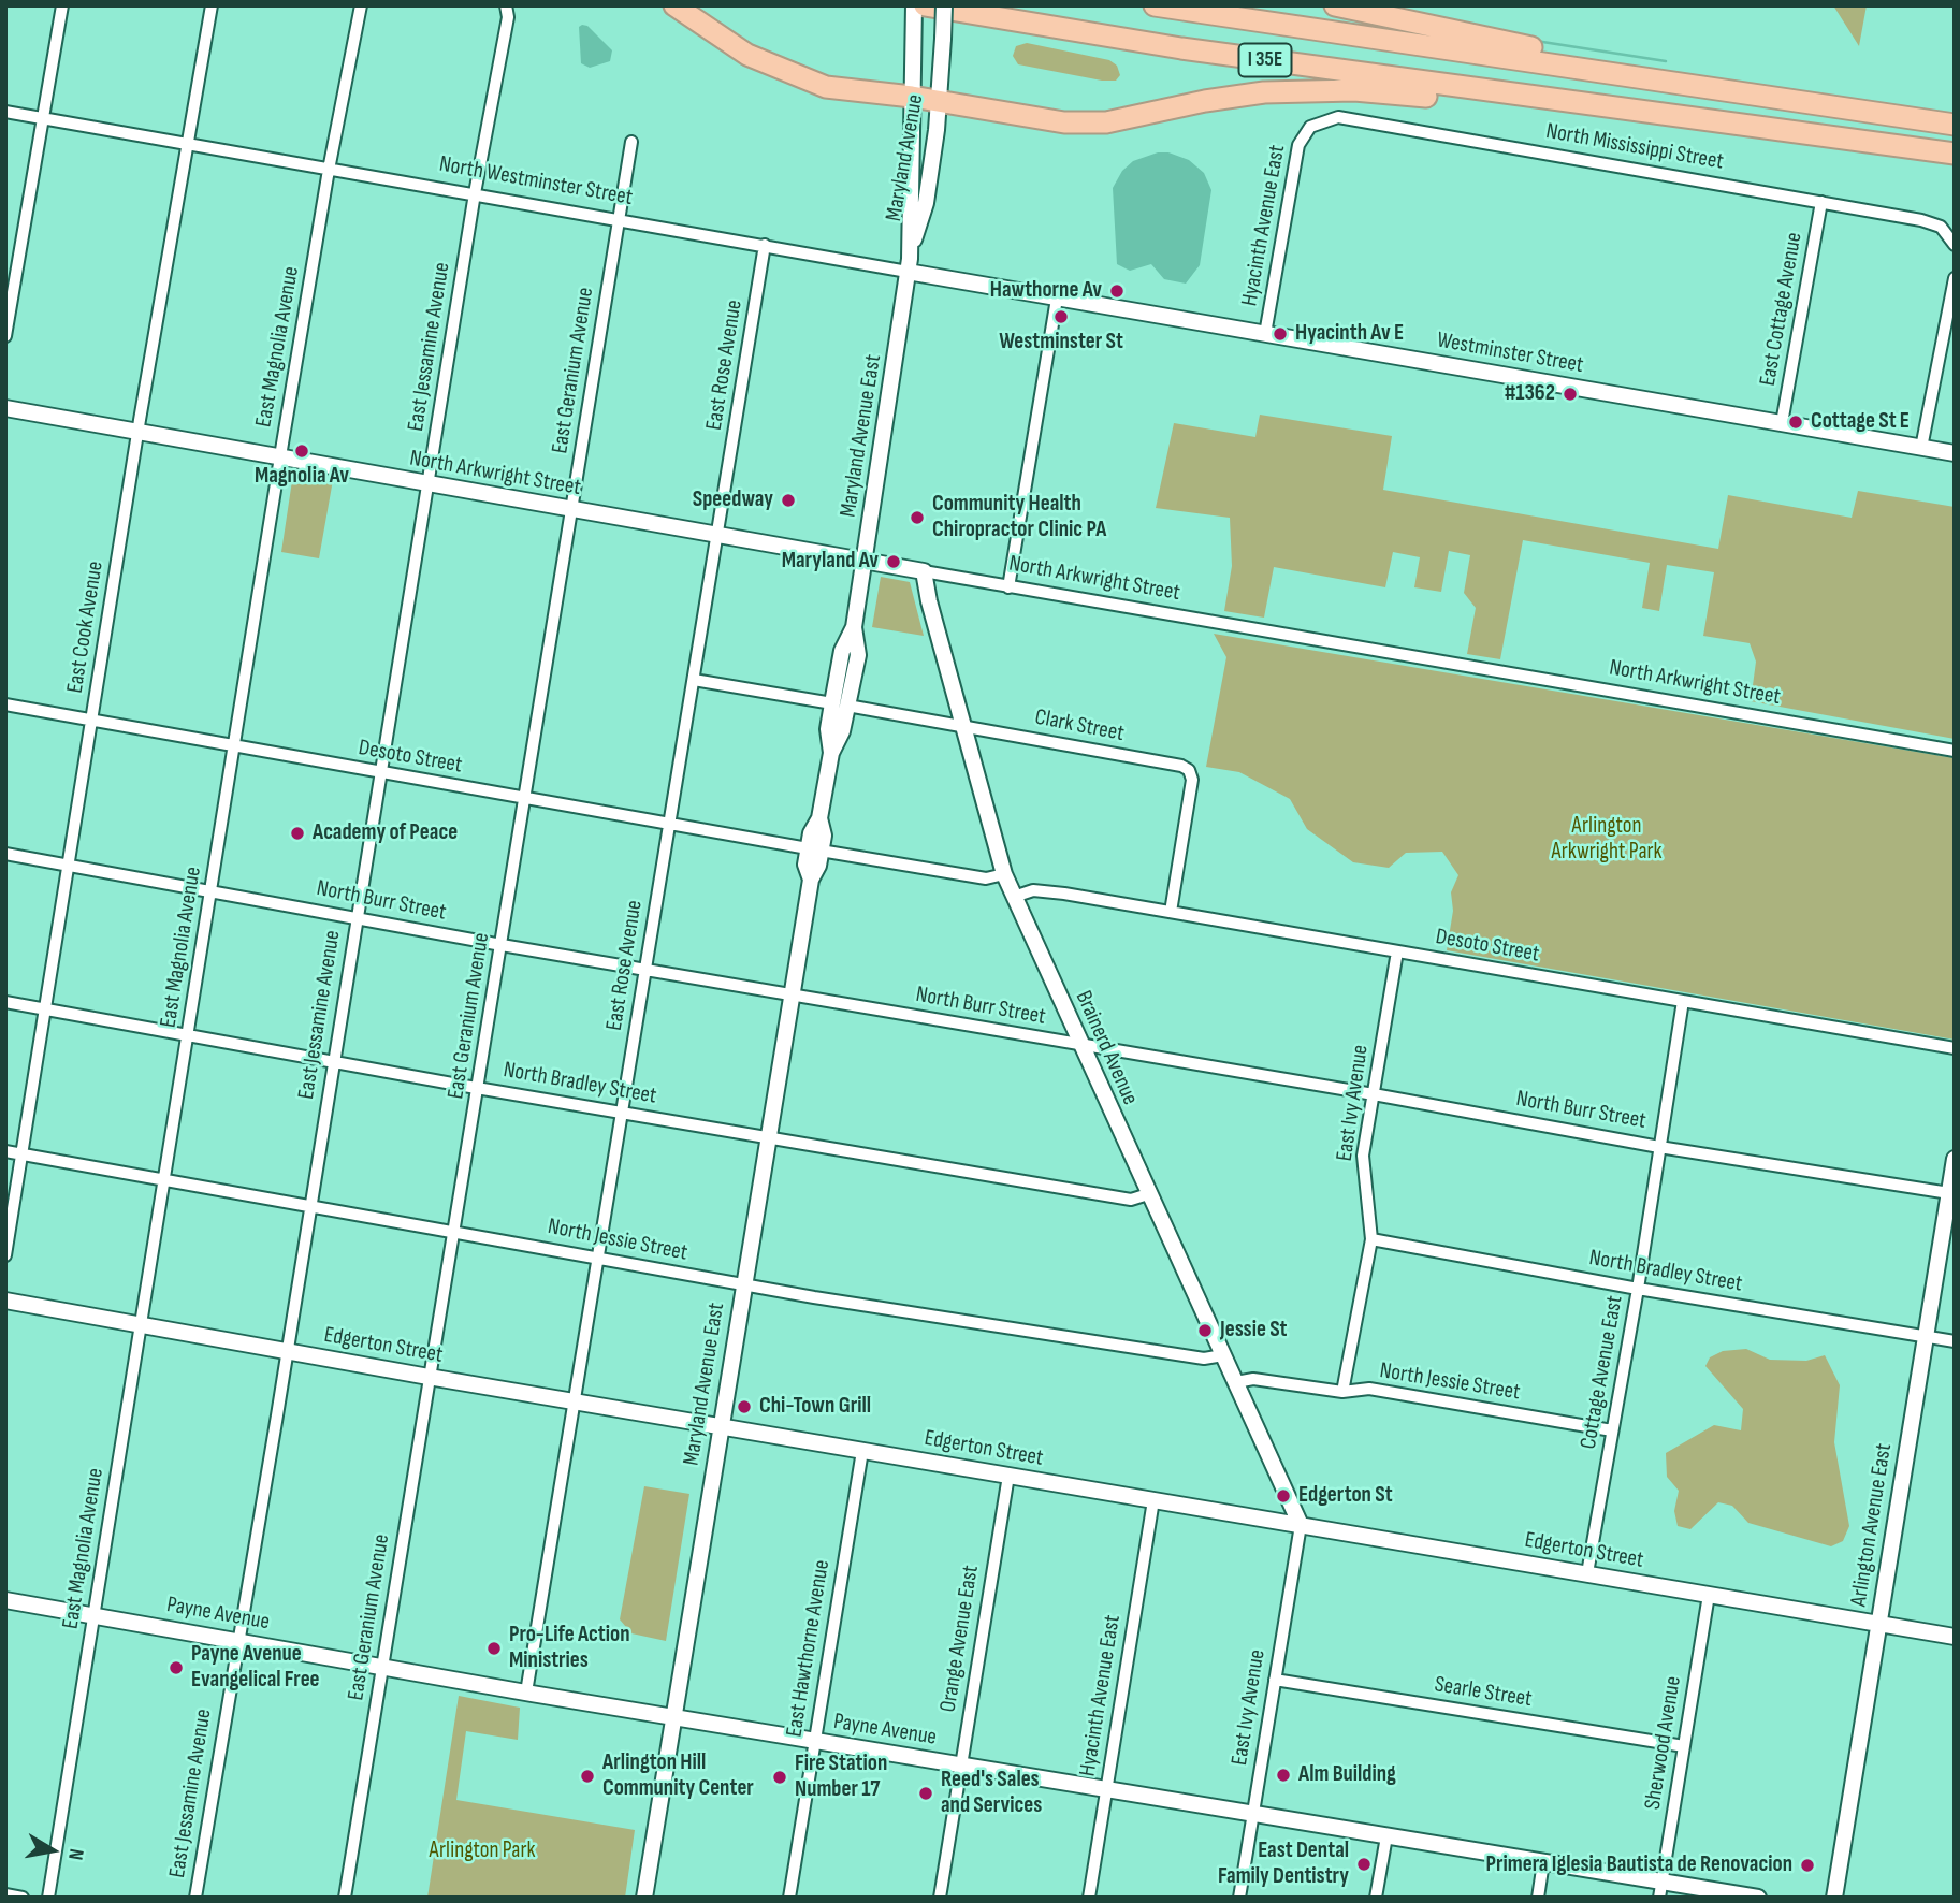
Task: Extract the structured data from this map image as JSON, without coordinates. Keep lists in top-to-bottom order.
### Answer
{
  "streets": {
    "highway": ["I 35E"],
    "street": [
      "North Mississippi Street",
      "Maryland Avenue",
      "North Westminster Street",
      "Hyacinth Avenue East",
      "East Cottage Avenue",
      "East Magnolia Avenue",
      "East Jessamine Avenue",
      "Westminster Street",
      "East Rose Avenue",
      "East Geranium Avenue",
      "Maryland Avenue East",
      "North Arkwright Street",
      "East Cook Avenue",
      "Clark Street",
      "Desoto Street",
      "North Burr Street",
      "Brainerd Avenue",
      "North Bradley Street",
      "East Ivy Avenue",
      "North Jessie Street",
      "Edgerton Street",
      "Cottage Avenue East",
      "Arlington Avenue East",
      "Payne Avenue",
      "Orange Avenue East",
      "East Hawthorne Avenue",
      "Searle Street",
      "Sherwood Avenue"
    ]
  },
  "crossings": [
    ["North Mississippi Street", "Hyacinth Avenue East"],
    ["North Mississippi Street", "East Cottage Avenue"],
    ["Maryland Avenue", "Maryland Avenue East"],
    ["North Westminster Street", "East Magnolia Avenue"],
    ["North Westminster Street", "East Jessamine Avenue"],
    ["North Westminster Street", "Westminster Street"],
    ["North Westminster Street", "East Rose Avenue"],
    ["North Westminster Street", "East Geranium Avenue"],
    ["North Westminster Street", "Maryland Avenue East"],
    ["North Westminster Street", "East Cook Avenue"],
    ["Hyacinth Avenue East", "Westminster Street"],
    ["Hyacinth Avenue East", "Edgerton Street"],
    ["Hyacinth Avenue East", "Payne Avenue"],
    ["East Cottage Avenue", "Westminster Street"],
    ["East Magnolia Avenue", "North Arkwright Street"],
    ["East Magnolia Avenue", "Desoto Street"],
    ["East Magnolia Avenue", "North Burr Street"],
    ["East Magnolia Avenue", "North Bradley Street"],
    ["East Magnolia Avenue", "North Jessie Street"],
    ["East Magnolia Avenue", "Edgerton Street"],
    ["East Magnolia Avenue", "Payne Avenue"],
    ["East Jessamine Avenue", "North Arkwright Street"],
    ["East Jessamine Avenue", "Desoto Street"],
    ["East Jessamine Avenue", "North Burr Street"],
    ["East Jessamine Avenue", "North Bradley Street"],
    ["East Jessamine Avenue", "North Jessie Street"],
    ["East Jessamine Avenue", "Edgerton Street"],
    ["East Jessamine Avenue", "Payne Avenue"],
    ["East Rose Avenue", "North Arkwright Street"],
    ["East Rose Avenue", "Clark Street"],
    ["East Rose Avenue", "Desoto Street"],
    ["East Rose Avenue", "North Burr Street"],
    ["East Rose Avenue", "North Bradley Street"],
    ["East Rose Avenue", "North Jessie Street"],
    ["East Rose Avenue", "Edgerton Street"],
    ["East Rose Avenue", "Payne Avenue"],
    ["East Geranium Avenue", "North Arkwright Street"],
    ["East Geranium Avenue", "Desoto Street"],
    ["East Geranium Avenue", "North Burr Street"],
    ["East Geranium Avenue", "North Bradley Street"],
    ["East Geranium Avenue", "North Jessie Street"],
    ["East Geranium Avenue", "Edgerton Street"],
    ["East Geranium Avenue", "Payne Avenue"],
    ["Maryland Avenue East", "North Arkwright Street"],
    ["Maryland Avenue East", "Clark Street"],
    ["Maryland Avenue East", "Desoto Street"],
    ["Maryland Avenue East", "North Burr Street"],
    ["Maryland Avenue East", "North Bradley Street"],
    ["Maryland Avenue East", "North Jessie Street"],
    ["Maryland Avenue East", "Edgerton Street"],
    ["Maryland Avenue East", "Payne Avenue"],
    ["North Arkwright Street", "East Cook Avenue"],
    ["North Arkwright Street", "Brainerd Avenue"],
    ["East Cook Avenue", "Desoto Street"],
    ["East Cook Avenue", "North Burr Street"],
    ["East Cook Avenue", "North Bradley Street"],
    ["East Cook Avenue", "North Jessie Street"],
    ["Clark Street", "Desoto Street"],
    ["Clark Street", "Brainerd Avenue"],
    ["Desoto Street", "Brainerd Avenue"],
    ["Desoto Street", "East Ivy Avenue"],
    ["Desoto Street", "Cottage Avenue East"],
    ["North Burr Street", "Brainerd Avenue"],
    ["North Burr Street", "East Ivy Avenue"],
    ["North Burr Street", "Cottage Avenue East"],
    ["North Burr Street", "Arlington Avenue East"],
    ["Brainerd Avenue", "North Bradley Street"],
    ["Brainerd Avenue", "East Ivy Avenue"],
    ["Brainerd Avenue", "North Jessie Street"],
    ["Brainerd Avenue", "Edgerton Street"],
    ["North Bradley Street", "East Ivy Avenue"],
    ["North Bradley Street", "Cottage Avenue East"],
    ["North Bradley Street", "Arlington Avenue East"],
    ["East Ivy Avenue", "North Jessie Street"],
    ["East Ivy Avenue", "Edgerton Street"],
    ["East Ivy Avenue", "Payne Avenue"],
    ["East Ivy Avenue", "Searle Street"],
    ["North Jessie Street", "Cottage Avenue East"],
    ["Edgerton Street", "Cottage Avenue East"],
    ["Edgerton Street", "Arlington Avenue East"],
    ["Edgerton Street", "Orange Avenue East"],
    ["Edgerton Street", "East Hawthorne Avenue"],
    ["Edgerton Street", "Sherwood Avenue"],
    ["Payne Avenue", "Orange Avenue East"],
    ["Payne Avenue", "East Hawthorne Avenue"],
    ["Payne Avenue", "Sherwood Avenue"],
    ["Searle Street", "Sherwood Avenue"]
  ],
  "parks": ["Arlington Arkwright Park", "Arlington Park"],
  "places": [
    "Hawthorne Av",
    "Westminster St",
    "Hyacinth Av E",
    "#1362",
    "Cottage St E",
    "Magnolia Av",
    "Speedway",
    "Community Health Chiropractor Clinic PA",
    "Maryland Av",
    "Academy of Peace",
    "Jessie St",
    "Chi-Town Grill",
    "Edgerton St",
    "Pro-Life Action Ministries",
    "Payne Avenue Evangelical Free",
    "Alm Building",
    "Arlington Hill Community Center",
    "Fire Station Number 17",
    "Reed's Sales and Services",
    "East Dental Family Dentistry",
    "Primera Iglesia Bautista de Renovacion"
  ],
  "north": "right"
}
